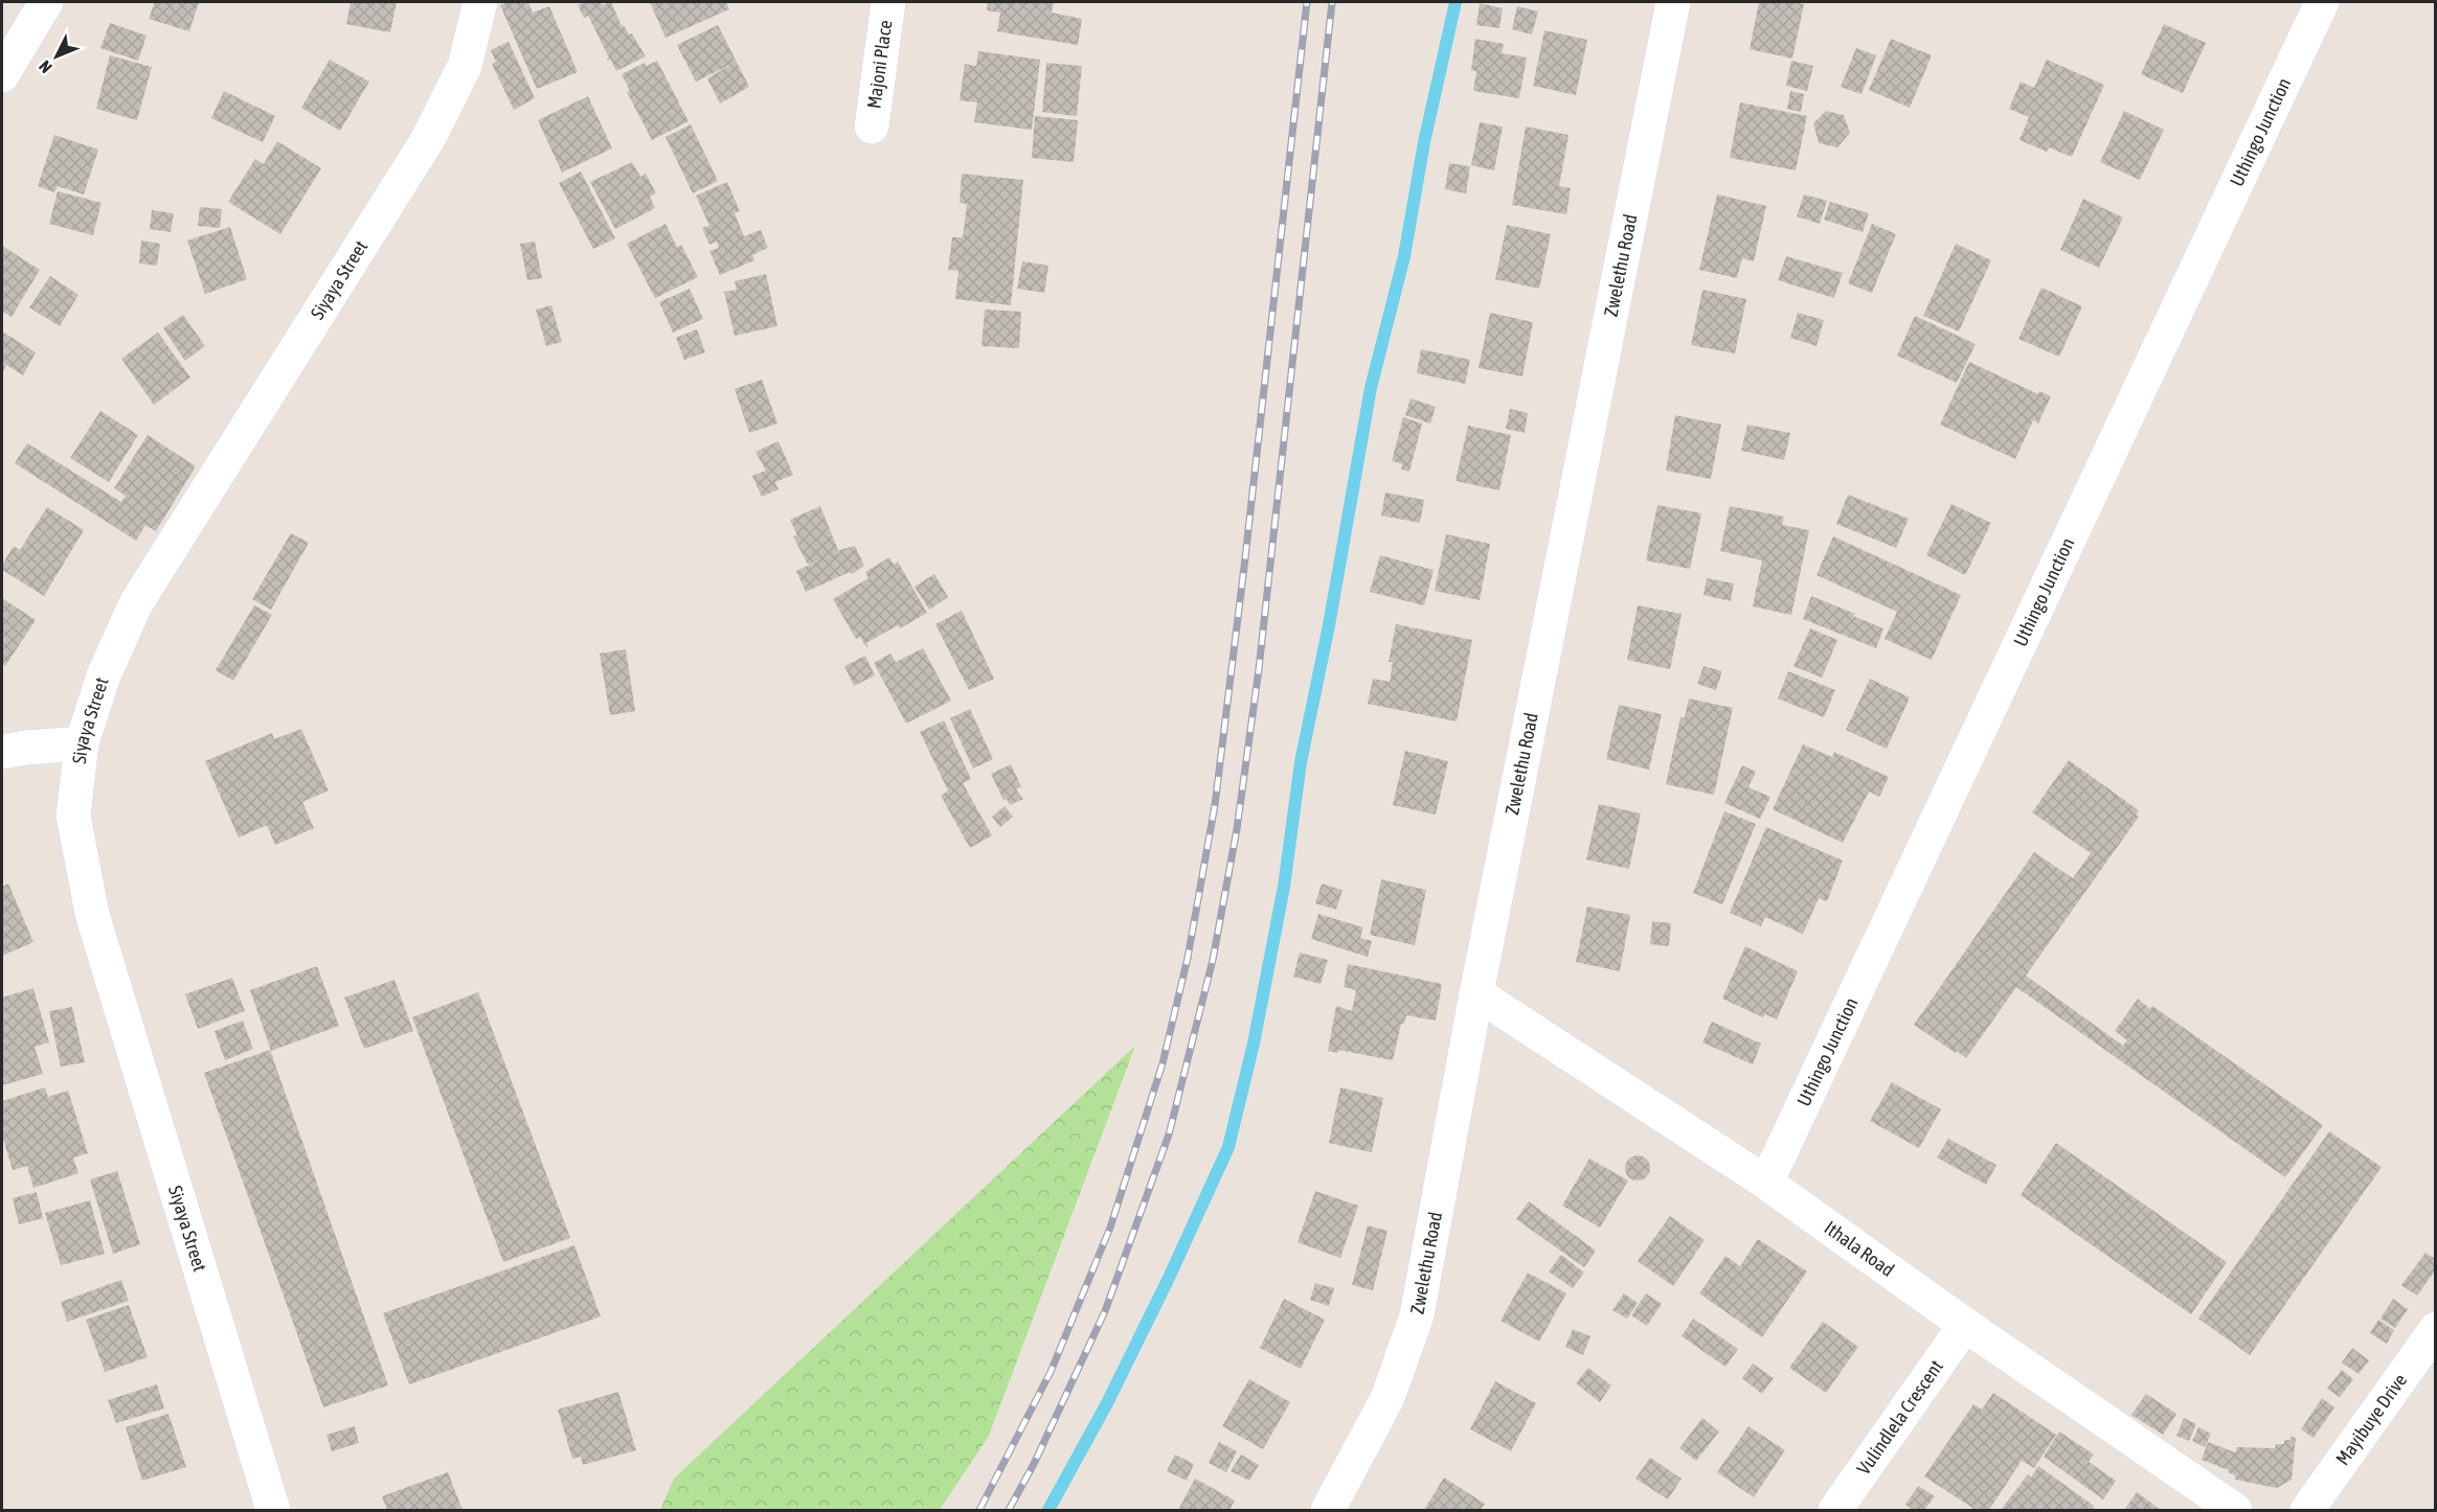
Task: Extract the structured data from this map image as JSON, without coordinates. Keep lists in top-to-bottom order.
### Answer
{
  "streets": {
    "street": [
      "Majoni Place",
      "Uthingo Junction",
      "Zwelethu Road",
      "Siyaya Street",
      "Ithala Road",
      "Vulindlela Crescent",
      "Mayibuye Drive"
    ]
  },
  "crossings": [
    ["Uthingo Junction", "Ithala Road"],
    ["Zwelethu Road", "Ithala Road"],
    ["Ithala Road", "Vulindlela Crescent"]
  ],
  "north": "bottom left"
}
